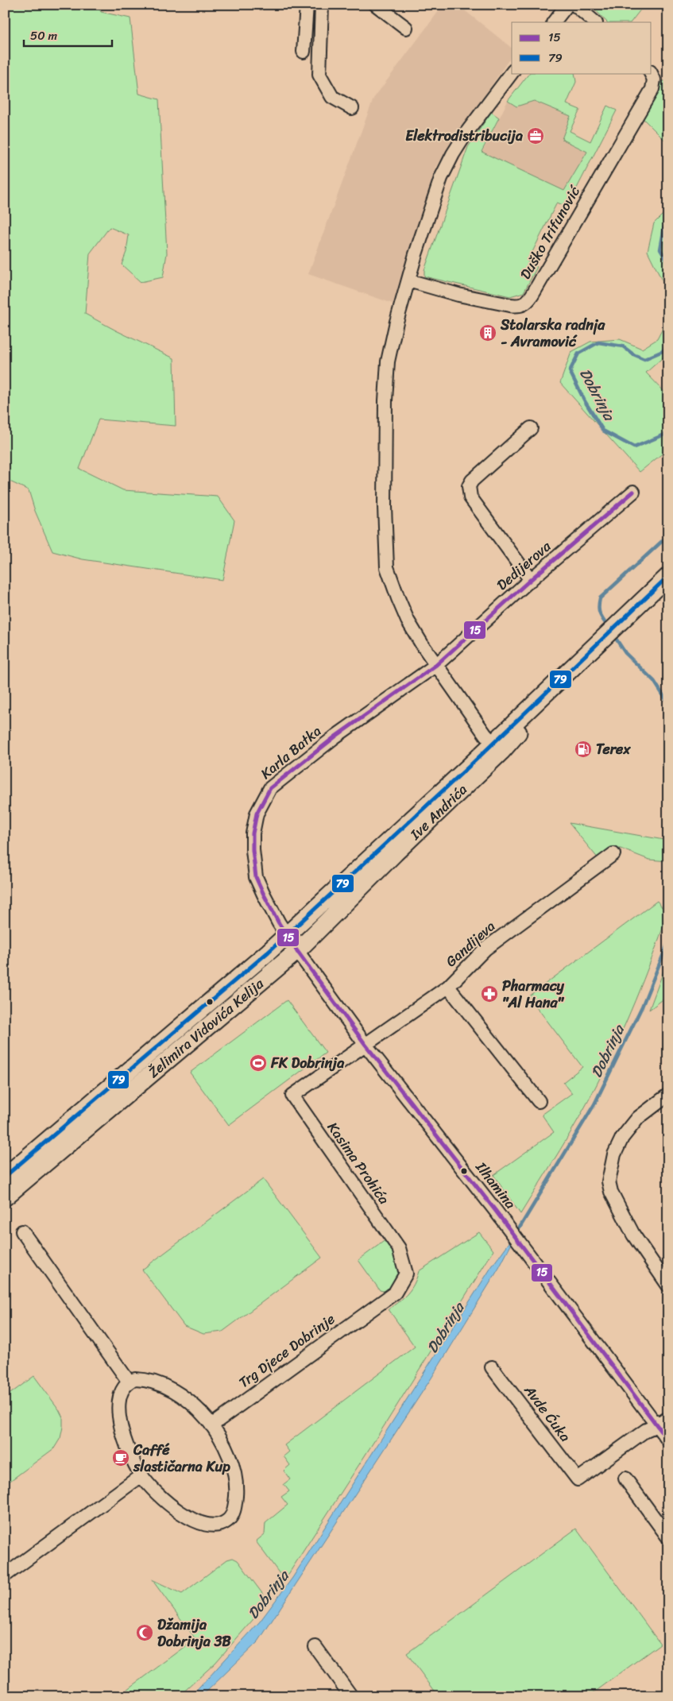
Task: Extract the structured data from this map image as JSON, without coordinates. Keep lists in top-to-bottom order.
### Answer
{
  "streets": {
    "main road": ["Ive Andrića", "Želimira Vidovića Kelija"],
    "street": [
      "Duško Trifunović",
      "Dedijerova",
      "Karla Batka",
      "Gandijeva",
      "Kasima Prohića",
      "Ilhamina",
      "Trg Djece Dobrinje",
      "Avde Ćuka"
    ]
  },
  "crossings": [
    ["Dedijerova", "Karla Batka"],
    ["Karla Batka", "Ive Andrića"],
    ["Karla Batka", "Želimira Vidovića Kelija"],
    ["Karla Batka", "Ilhamina"],
    ["Ive Andrića", "Želimira Vidovića Kelija"],
    ["Ive Andrića", "Ilhamina"],
    ["Želimira Vidovića Kelija", "Ilhamina"],
    ["Kasima Prohića", "Ilhamina"],
    ["Kasima Prohića", "Trg Djece Dobrinje"],
    ["Ilhamina", "Avde Ćuka"]
  ],
  "water": ["Dobrinja"],
  "places": {
    "office": ["Elektrodistribucija"],
    "building": ["Stolarska radnja - Avramović"],
    "fuel station": ["Terex"],
    "pharmacy": ["Pharmacy \"Al Hana\""],
    "sports": ["FK Dobrinja"],
    "cafe": ["Caffé slastičarna Kup"],
    "mosque": ["Džamija Dobrinja 3B"]
  },
  "lines": ["transit line 15", "transit line 79"],
  "legend": ["15", "79"],
  "scale_bar": "50 m"
}
